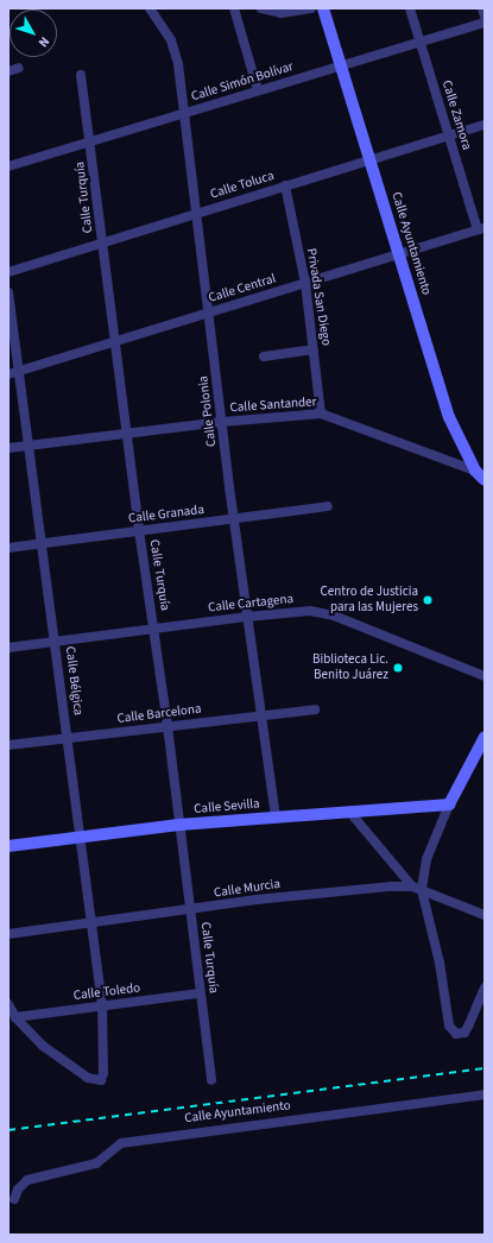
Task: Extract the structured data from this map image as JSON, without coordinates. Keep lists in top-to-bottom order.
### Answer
{
  "streets": {
    "main road": ["Calle Ayuntamiento", "Calle Sevilla"],
    "street": [
      "Calle Simón Bolívar",
      "Calle Zamora",
      "Calle Toluca",
      "Calle Turquía",
      "Calle Central",
      "Privada San Diego",
      "Calle Santander",
      "Calle Polonia",
      "Calle Granada",
      "Calle Cartagena",
      "Calle Bélgica",
      "Calle Barcelona",
      "Calle Murcia",
      "Calle Toledo"
    ]
  },
  "crossings": [
    ["Calle Simón Bolívar", "Calle Zamora"],
    ["Calle Simón Bolívar", "Calle Turquía"],
    ["Calle Simón Bolívar", "Calle Ayuntamiento"],
    ["Calle Simón Bolívar", "Calle Polonia"],
    ["Calle Zamora", "Calle Toluca"],
    ["Calle Zamora", "Calle Central"],
    ["Calle Toluca", "Calle Turquía"],
    ["Calle Toluca", "Calle Ayuntamiento"],
    ["Calle Toluca", "Privada San Diego"],
    ["Calle Toluca", "Calle Polonia"],
    ["Calle Turquía", "Calle Central"],
    ["Calle Turquía", "Calle Santander"],
    ["Calle Turquía", "Calle Granada"],
    ["Calle Turquía", "Calle Cartagena"],
    ["Calle Turquía", "Calle Barcelona"],
    ["Calle Turquía", "Calle Sevilla"],
    ["Calle Turquía", "Calle Murcia"],
    ["Calle Turquía", "Calle Toledo"],
    ["Calle Ayuntamiento", "Calle Central"],
    ["Calle Ayuntamiento", "Calle Santander"],
    ["Calle Central", "Privada San Diego"],
    ["Calle Central", "Calle Polonia"],
    ["Calle Central", "Calle Bélgica"],
    ["Privada San Diego", "Calle Santander"],
    ["Calle Santander", "Calle Polonia"],
    ["Calle Santander", "Calle Bélgica"],
    ["Calle Polonia", "Calle Granada"],
    ["Calle Polonia", "Calle Cartagena"],
    ["Calle Polonia", "Calle Barcelona"],
    ["Calle Polonia", "Calle Sevilla"],
    ["Calle Granada", "Calle Bélgica"],
    ["Calle Cartagena", "Calle Bélgica"],
    ["Calle Bélgica", "Calle Barcelona"],
    ["Calle Bélgica", "Calle Sevilla"],
    ["Calle Bélgica", "Calle Murcia"],
    ["Calle Bélgica", "Calle Toledo"]
  ],
  "places": ["Centro de Justicia para las Mujeres", "Biblioteca Lic. Benito Juárez"],
  "north": "bottom right"
}
